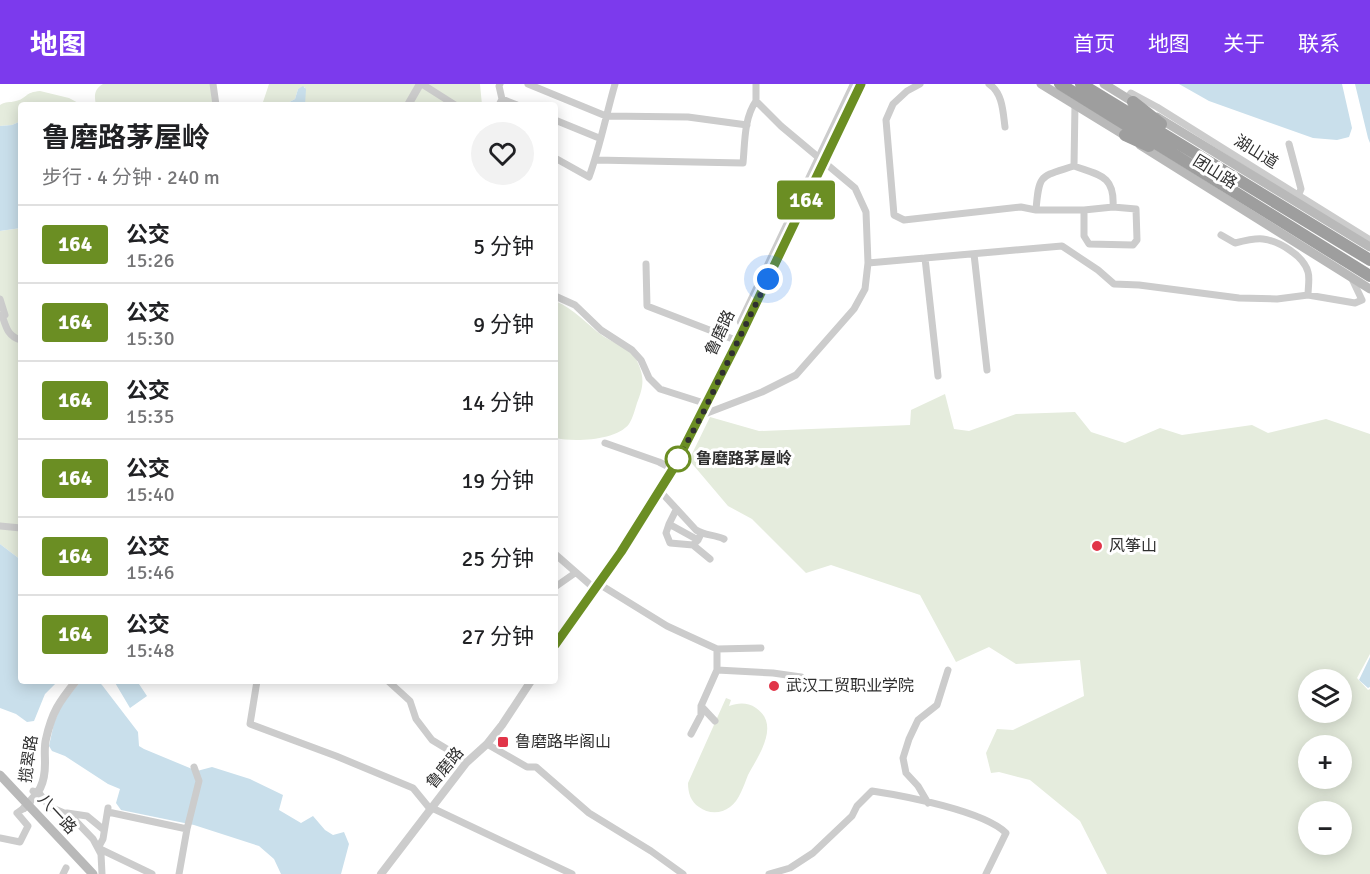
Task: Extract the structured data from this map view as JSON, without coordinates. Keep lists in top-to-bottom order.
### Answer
{
  "streets": {
    "highway": ["团山路"],
    "main road": ["八一路"],
    "street": ["鲁磨路", "揽翠路"]
  },
  "crossings": [
    ["揽翠路", "八一路"]
  ],
  "places": {
    "other": ["鲁磨路茅屋岭", "风筝山", "武汉工贸职业学院"],
    "transit": ["鲁磨路毕阁山"]
  },
  "lines": ["bus line 164"],
  "page": {
    "header": "地图",
    "nav": [
      "首页",
      "地图",
      "关于",
      "联系"
    ],
    "on_map": "164",
    "heading": ["鲁磨路茅屋岭", "步行 · 4 分钟 · 240 m"],
    "list": [
      {
        "mark": "164",
        "name": "公交",
        "note": "15:26",
        "value": "5 分钟"
      },
      {
        "mark": "164",
        "name": "公交",
        "note": "15:30",
        "value": "9 分钟"
      },
      {
        "mark": "164",
        "name": "公交",
        "note": "15:35",
        "value": "14 分钟"
      },
      {
        "mark": "164",
        "name": "公交",
        "note": "15:40",
        "value": "19 分钟"
      },
      {
        "mark": "164",
        "name": "公交",
        "note": "15:46",
        "value": "25 分钟"
      },
      {
        "mark": "164",
        "name": "公交",
        "note": "15:48",
        "value": "27 分钟"
      }
    ],
    "map_buttons": ["+", "−"]
  }
}
